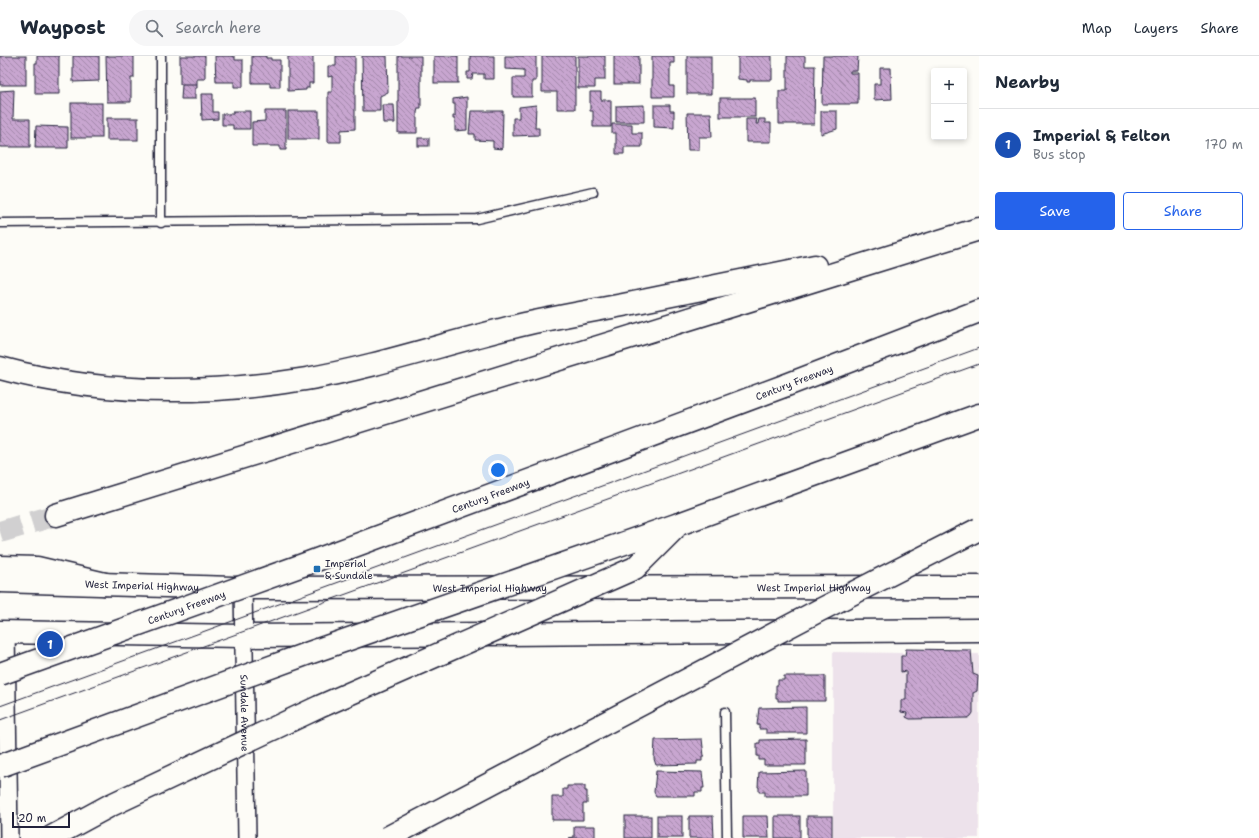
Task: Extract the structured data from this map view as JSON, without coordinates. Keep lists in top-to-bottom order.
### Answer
{
  "streets": {
    "main road": ["Century Freeway", "West Imperial Highway"],
    "street": ["Sundale Avenue"]
  },
  "crossings": [
    ["West Imperial Highway", "Sundale Avenue"]
  ],
  "places": {
    "transit": ["Imperial & Sundale"]
  },
  "scale_bar": "20 m",
  "page": {
    "header": "Waypost",
    "search": "Search here",
    "nav": ["Map", "Layers", "Share"],
    "heading": "Nearby",
    "map_buttons": ["+", "−"],
    "list": [
      {
        "mark": "1",
        "name": "Imperial & Felton",
        "note": "Bus stop",
        "value": "170 m"
      }
    ],
    "buttons": ["Save", "Share"],
    "pins": "1",
    "scale": "20 m"
  }
}
